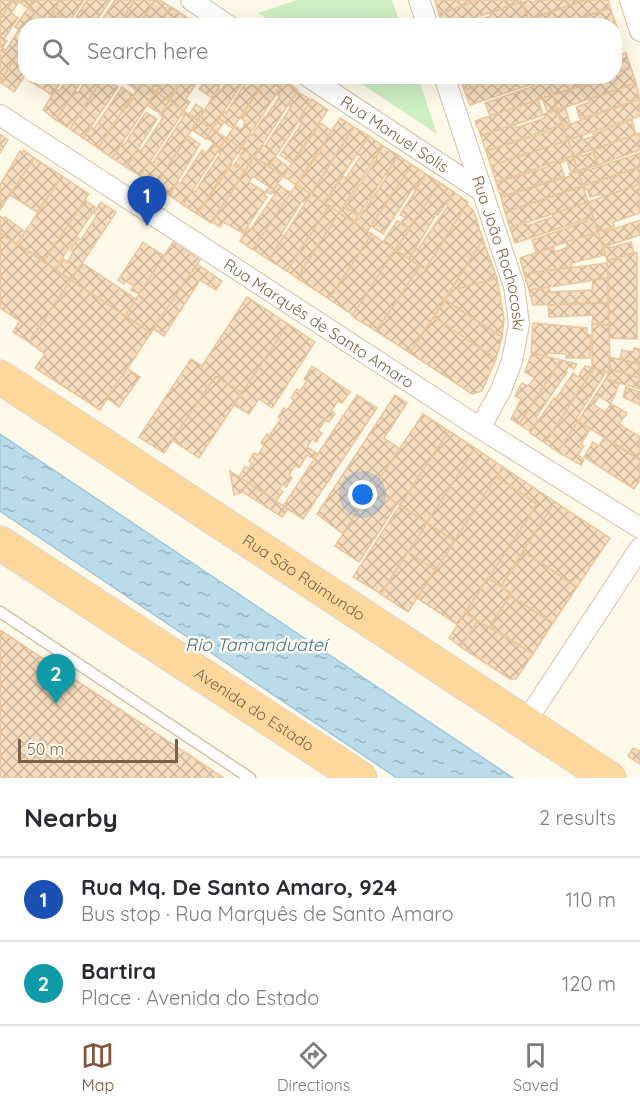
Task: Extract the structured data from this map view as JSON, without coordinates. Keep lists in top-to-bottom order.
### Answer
{
  "streets": {
    "highway": ["Rua São Raimundo", "Avenida do Estado"],
    "street": ["Rua Manuel Solis", "Rua João Rochocoski", "Rua Marquês de Santo Amaro"]
  },
  "crossings": [
    ["Rua Manuel Solis", "Rua João Rochocoski"],
    ["Rua João Rochocoski", "Rua Marquês de Santo Amaro"]
  ],
  "water": ["Rio Tamanduateí"],
  "scale_bar": "50 m",
  "page": {
    "search": "Search here",
    "pins": ["1", "2"],
    "scale": "50 m",
    "heading": ["Nearby", "2 results"],
    "list": [
      {
        "mark": "1",
        "name": "Rua Mq. De Santo Amaro, 924",
        "note": "Bus stop · Rua Marquês de Santo Amaro",
        "value": "110 m"
      },
      {
        "mark": "2",
        "name": "Bartira",
        "note": "Place · Avenida do Estado",
        "value": "120 m"
      }
    ],
    "nav": ["Map", "Directions", "Saved"]
  }
}
